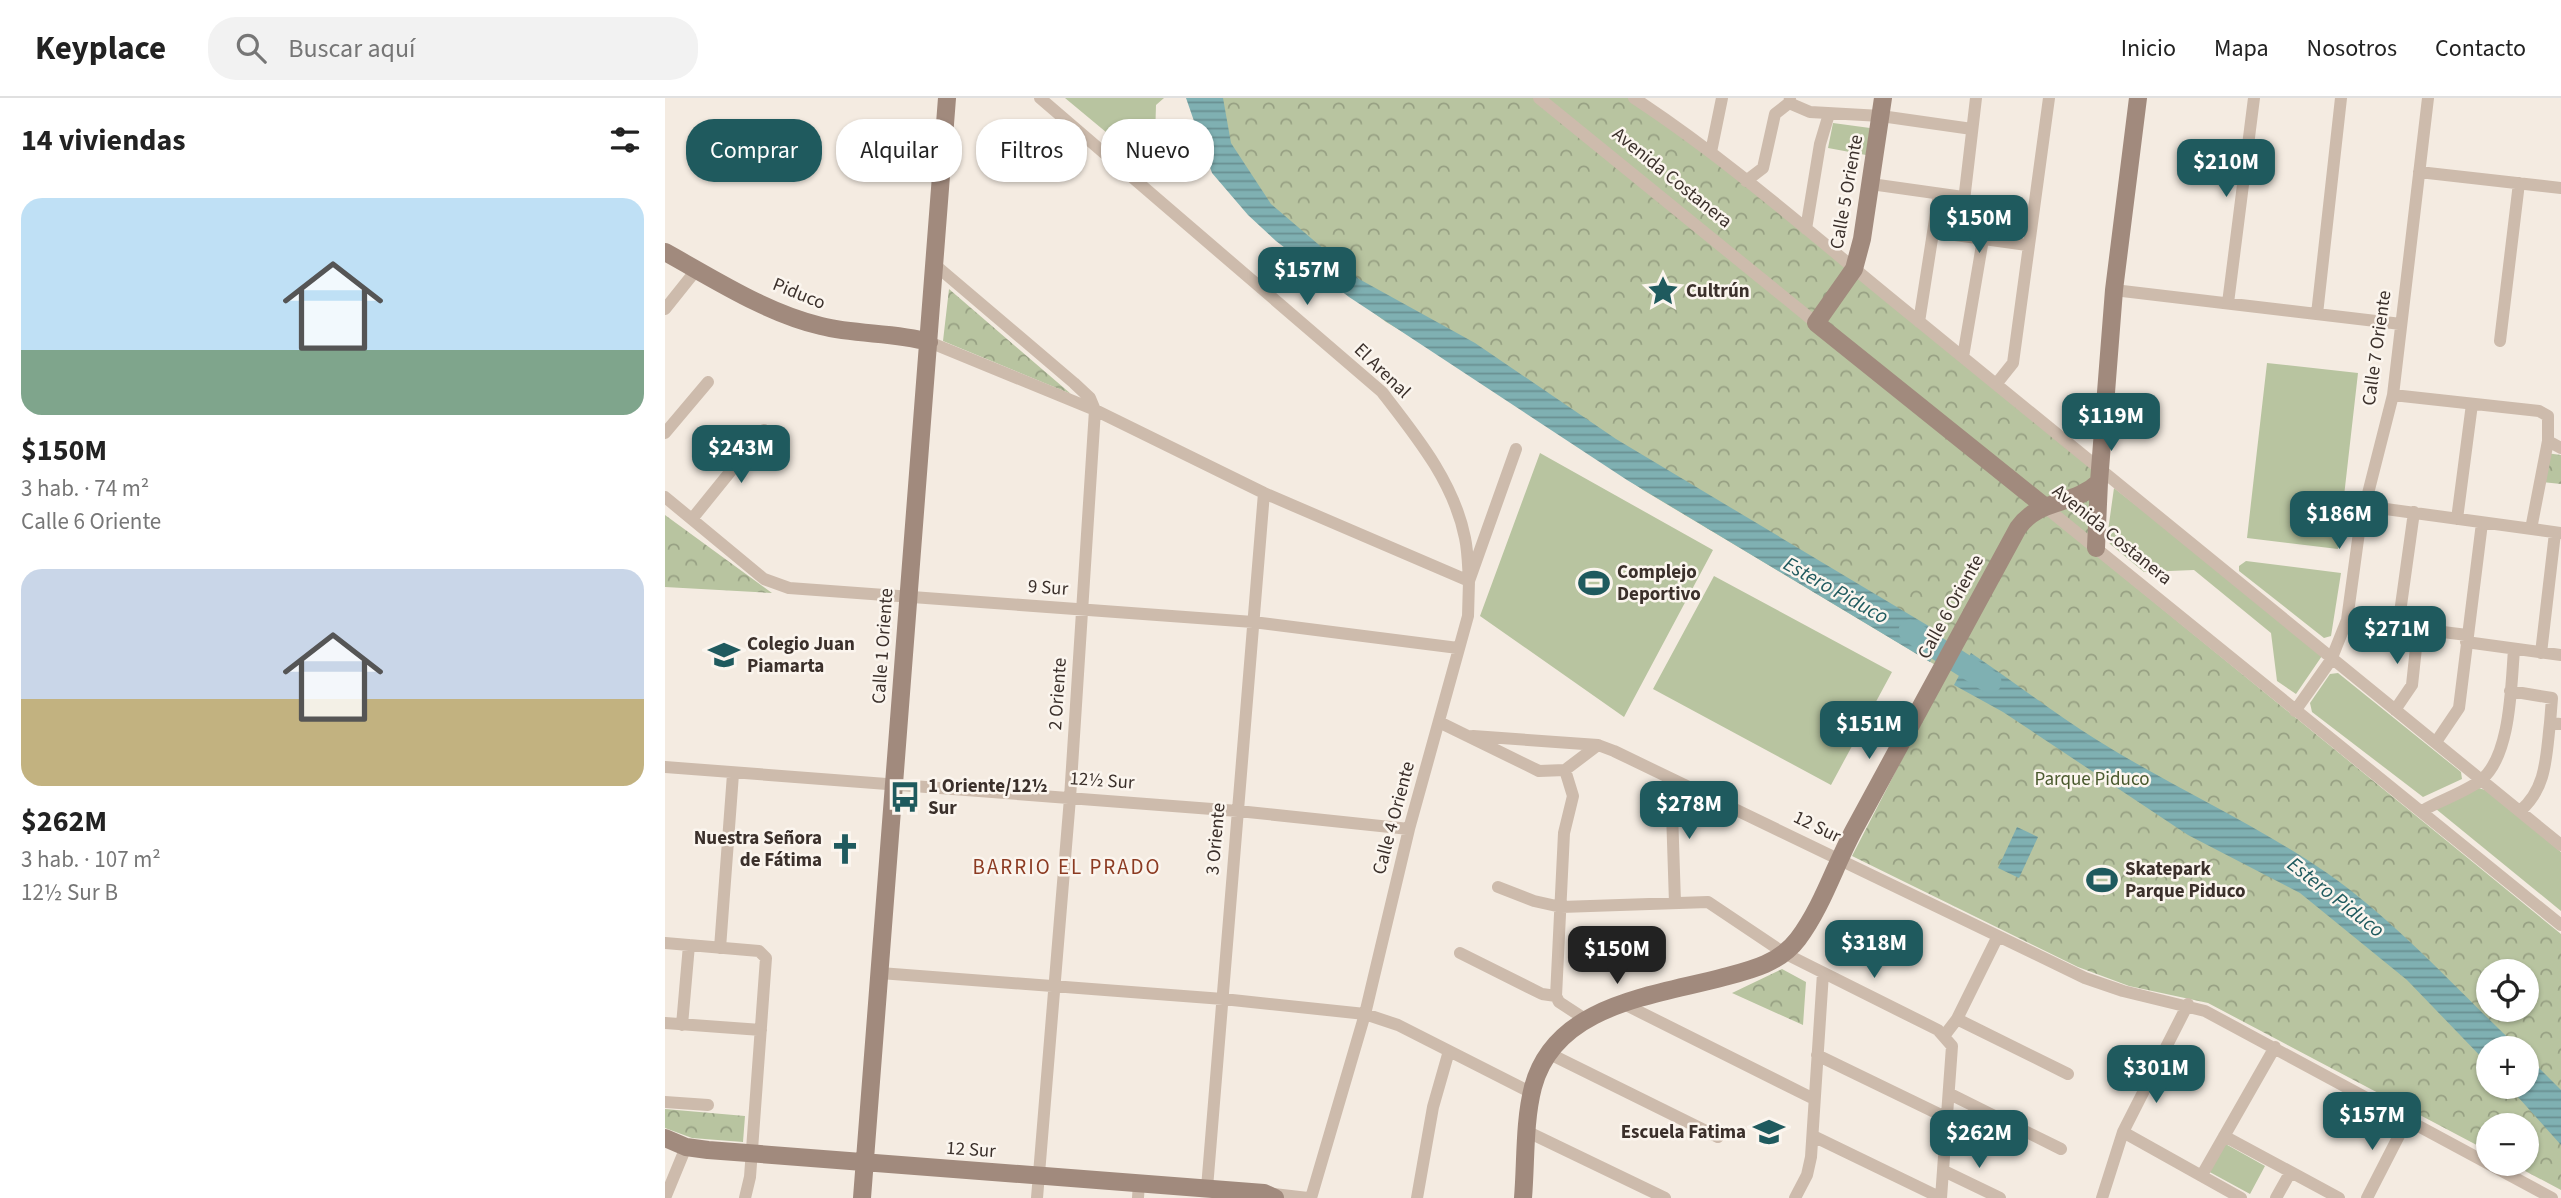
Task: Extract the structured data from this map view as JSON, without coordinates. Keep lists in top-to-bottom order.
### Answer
{
  "streets": {
    "main road": [
      "Avenida Costanera",
      "Calle 5 Oriente",
      "Piduco",
      "Calle 6 Oriente",
      "Calle 1 Oriente",
      "12 Sur"
    ],
    "street": [
      "Calle 7 Oriente",
      "El Arenal",
      "9 Sur",
      "2 Oriente",
      "12½ Sur",
      "Calle 4 Oriente",
      "3 Oriente"
    ]
  },
  "crossings": [
    ["Avenida Costanera", "Calle 5 Oriente"],
    ["Avenida Costanera", "Calle 7 Oriente"],
    ["Avenida Costanera", "Calle 6 Oriente"],
    ["Piduco", "Calle 1 Oriente"],
    ["El Arenal", "Calle 4 Oriente"],
    ["9 Sur", "Calle 1 Oriente"],
    ["9 Sur", "2 Oriente"],
    ["9 Sur", "Calle 4 Oriente"],
    ["9 Sur", "3 Oriente"],
    ["Calle 6 Oriente", "12 Sur"],
    ["Calle 1 Oriente", "12½ Sur"],
    ["Calle 1 Oriente", "12 Sur"],
    ["2 Oriente", "12½ Sur"],
    ["2 Oriente", "12 Sur"],
    ["12½ Sur", "Calle 4 Oriente"],
    ["12½ Sur", "3 Oriente"],
    ["12 Sur", "3 Oriente"]
  ],
  "districts": ["BARRIO EL PRADO"],
  "water": ["Estero Piduco"],
  "parks": ["Parque Piduco"],
  "places": {
    "place": ["Cultrún"],
    "sports": ["Complejo Deportivo", "Skatepark Parque Piduco"],
    "school or university": ["Colegio Juan Piamarta", "Escuela Fatima"],
    "bus stop": ["1 Oriente/12½ Sur"],
    "church": ["Nuestra Señora de Fátima"]
  },
  "page": {
    "header": "Keyplace",
    "search": "Buscar aquí",
    "nav": [
      "Inicio",
      "Mapa",
      "Nosotros",
      "Contacto"
    ],
    "heading": "14 viviendas",
    "chip": [
      "Comprar",
      "Alquilar",
      "Filtros",
      "Nuevo"
    ],
    "price": [
      "$210M",
      "$150M",
      "$157M",
      "$119M",
      "$243M",
      "$186M",
      "$271M",
      "$151M",
      "$278M",
      "$318M",
      "$150M",
      "$301M",
      "$157M",
      "$262M"
    ],
    "list": [
      {
        "name": "$150M",
        "note": "3 hab. · 74 m² · Calle 6 Oriente"
      },
      {
        "name": "$262M",
        "note": "3 hab. · 107 m² · 12½ Sur B"
      }
    ],
    "map_buttons": ["+", "−"]
  }
}
